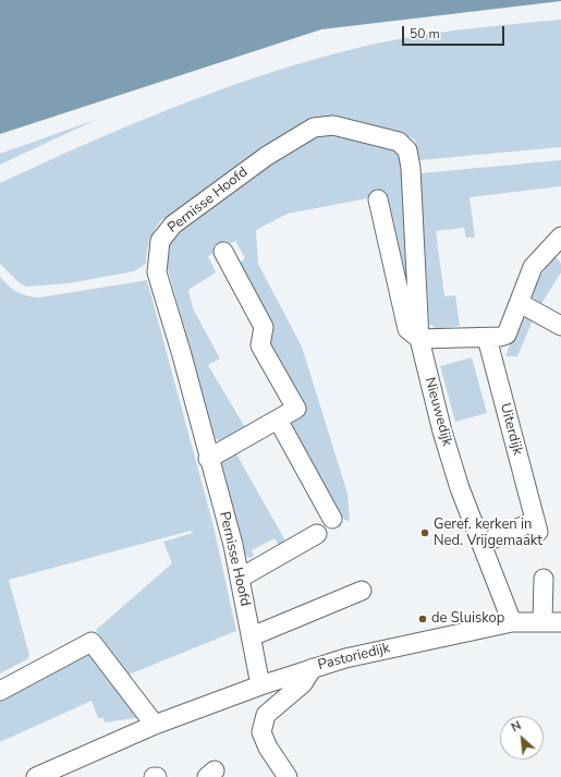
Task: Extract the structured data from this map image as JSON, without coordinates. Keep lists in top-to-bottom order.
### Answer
{
  "streets": {
    "street": [
      "Pernisse Hoofd",
      "Nieuwedijk",
      "Uiterdijk",
      "Pastoriedijk"
    ]
  },
  "crossings": [
    ["Pernisse Hoofd", "Nieuwedijk"],
    ["Pernisse Hoofd", "Pastoriedijk"],
    ["Nieuwedijk", "Uiterdijk"],
    ["Nieuwedijk", "Pastoriedijk"]
  ],
  "places": ["Geref. kerken in Ned. Vrijgemaakt", "de Sluiskop"],
  "scale_bar": "50 m",
  "north": "top left"
}
